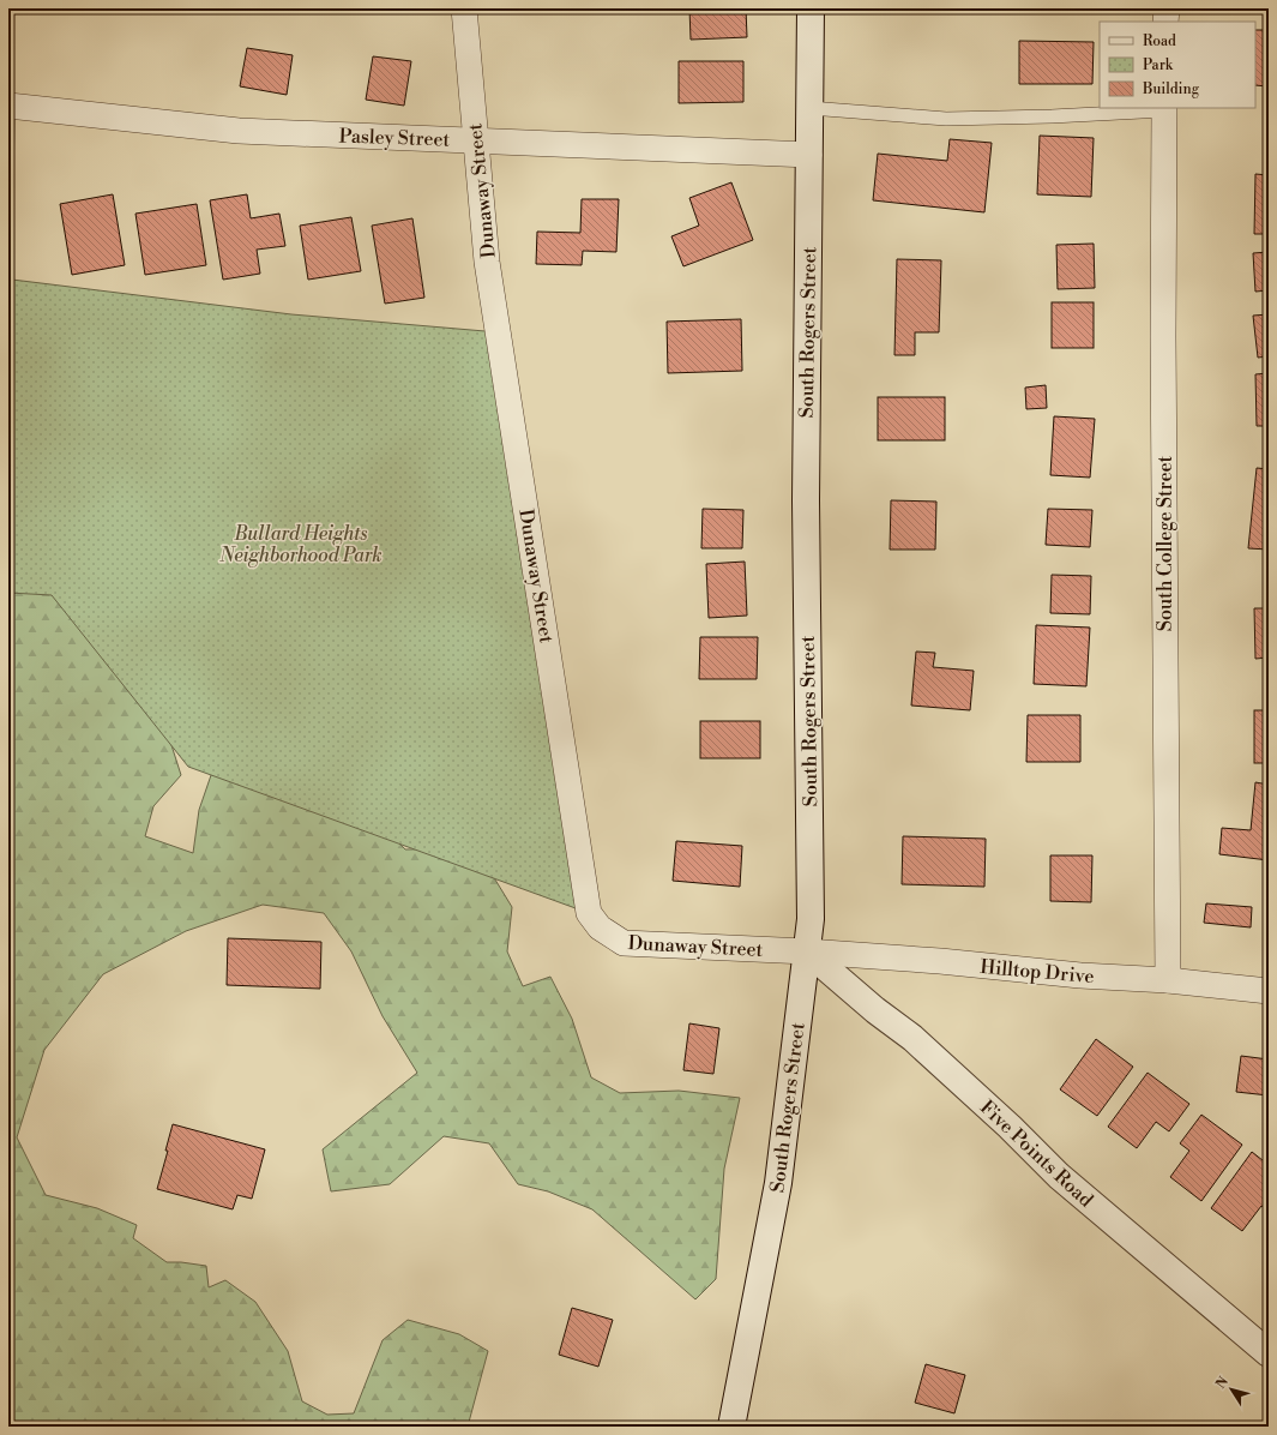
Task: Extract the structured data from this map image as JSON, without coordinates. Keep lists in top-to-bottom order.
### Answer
{
  "streets": {
    "main road": ["South Rogers Street", "Five Points Road"],
    "street": [
      "Pasley Street",
      "Dunaway Street",
      "South College Street",
      "Hilltop Drive"
    ]
  },
  "crossings": [
    ["Pasley Street", "Dunaway Street"],
    ["Pasley Street", "South Rogers Street"],
    ["Dunaway Street", "South Rogers Street"],
    ["Dunaway Street", "Hilltop Drive"],
    ["Dunaway Street", "Five Points Road"],
    ["South Rogers Street", "Hilltop Drive"],
    ["South Rogers Street", "Five Points Road"],
    ["South College Street", "Hilltop Drive"],
    ["Hilltop Drive", "Five Points Road"]
  ],
  "parks": ["Bullard Heights Neighborhood Park"],
  "legend": ["Road", "Park", "Building"],
  "north": "top left"
}
